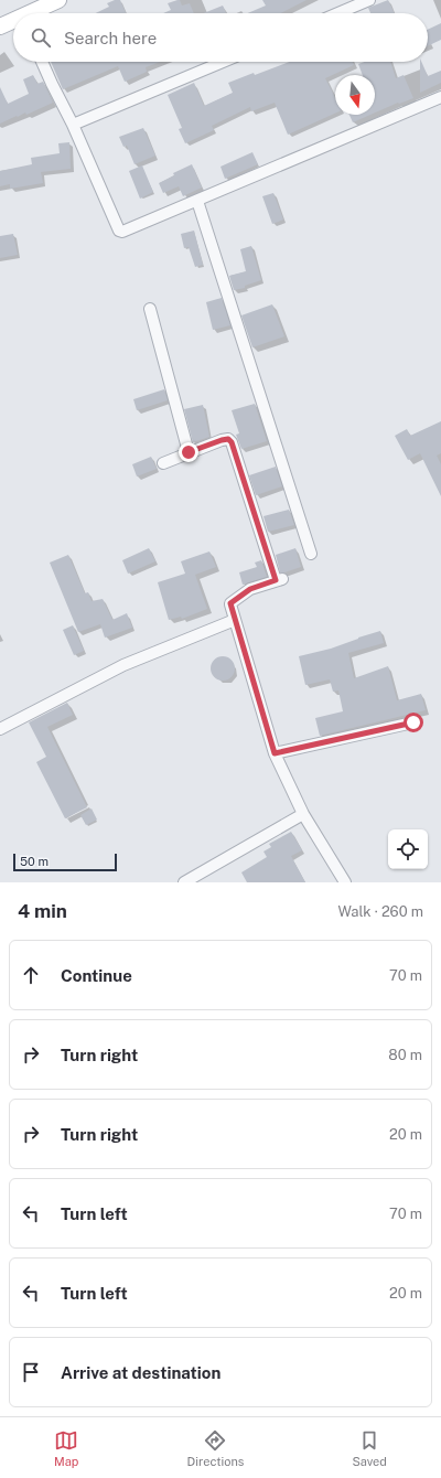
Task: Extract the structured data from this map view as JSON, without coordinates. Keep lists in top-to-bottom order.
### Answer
{
  "scale_bar": "50 m",
  "north": "bottom",
  "page": {
    "search": "Search here",
    "scale": "50 m",
    "heading": ["4 min", "Walk · 260 m"],
    "list": [
      ["Continue", "70 m"],
      ["Turn right", "80 m"],
      ["Turn right", "20 m"],
      ["Turn left", "70 m"],
      ["Turn left", "20 m"],
      "Arrive at destination"
    ],
    "nav": ["Map", "Directions", "Saved"]
  }
}
